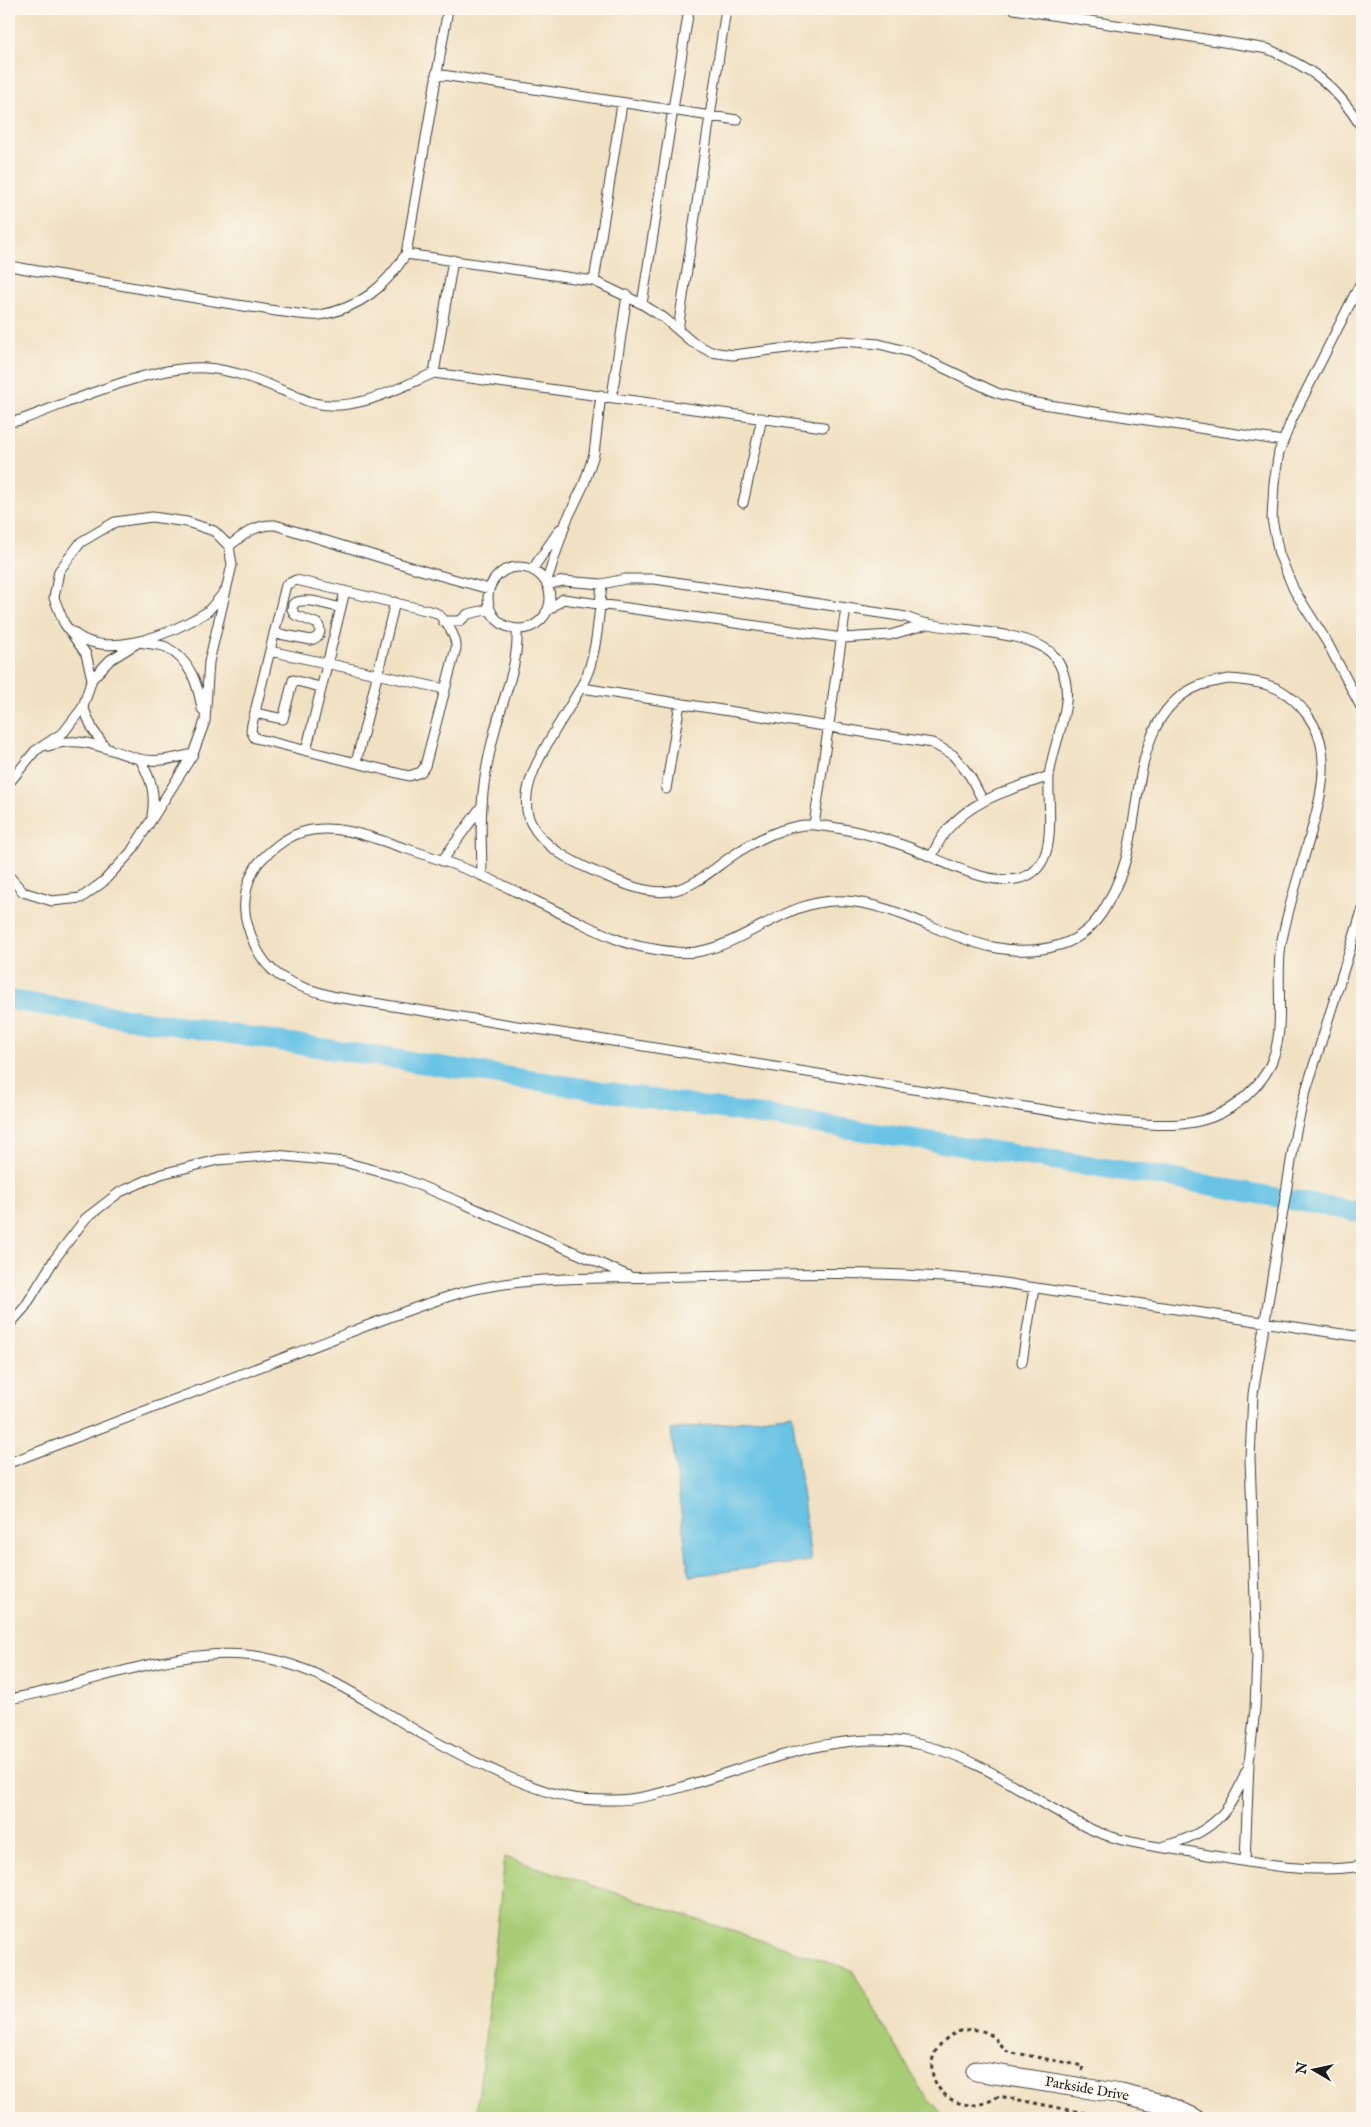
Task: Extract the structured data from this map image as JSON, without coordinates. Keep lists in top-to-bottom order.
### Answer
{
  "streets": {
    "street": ["Parkside Drive"]
  },
  "north": "left"
}
